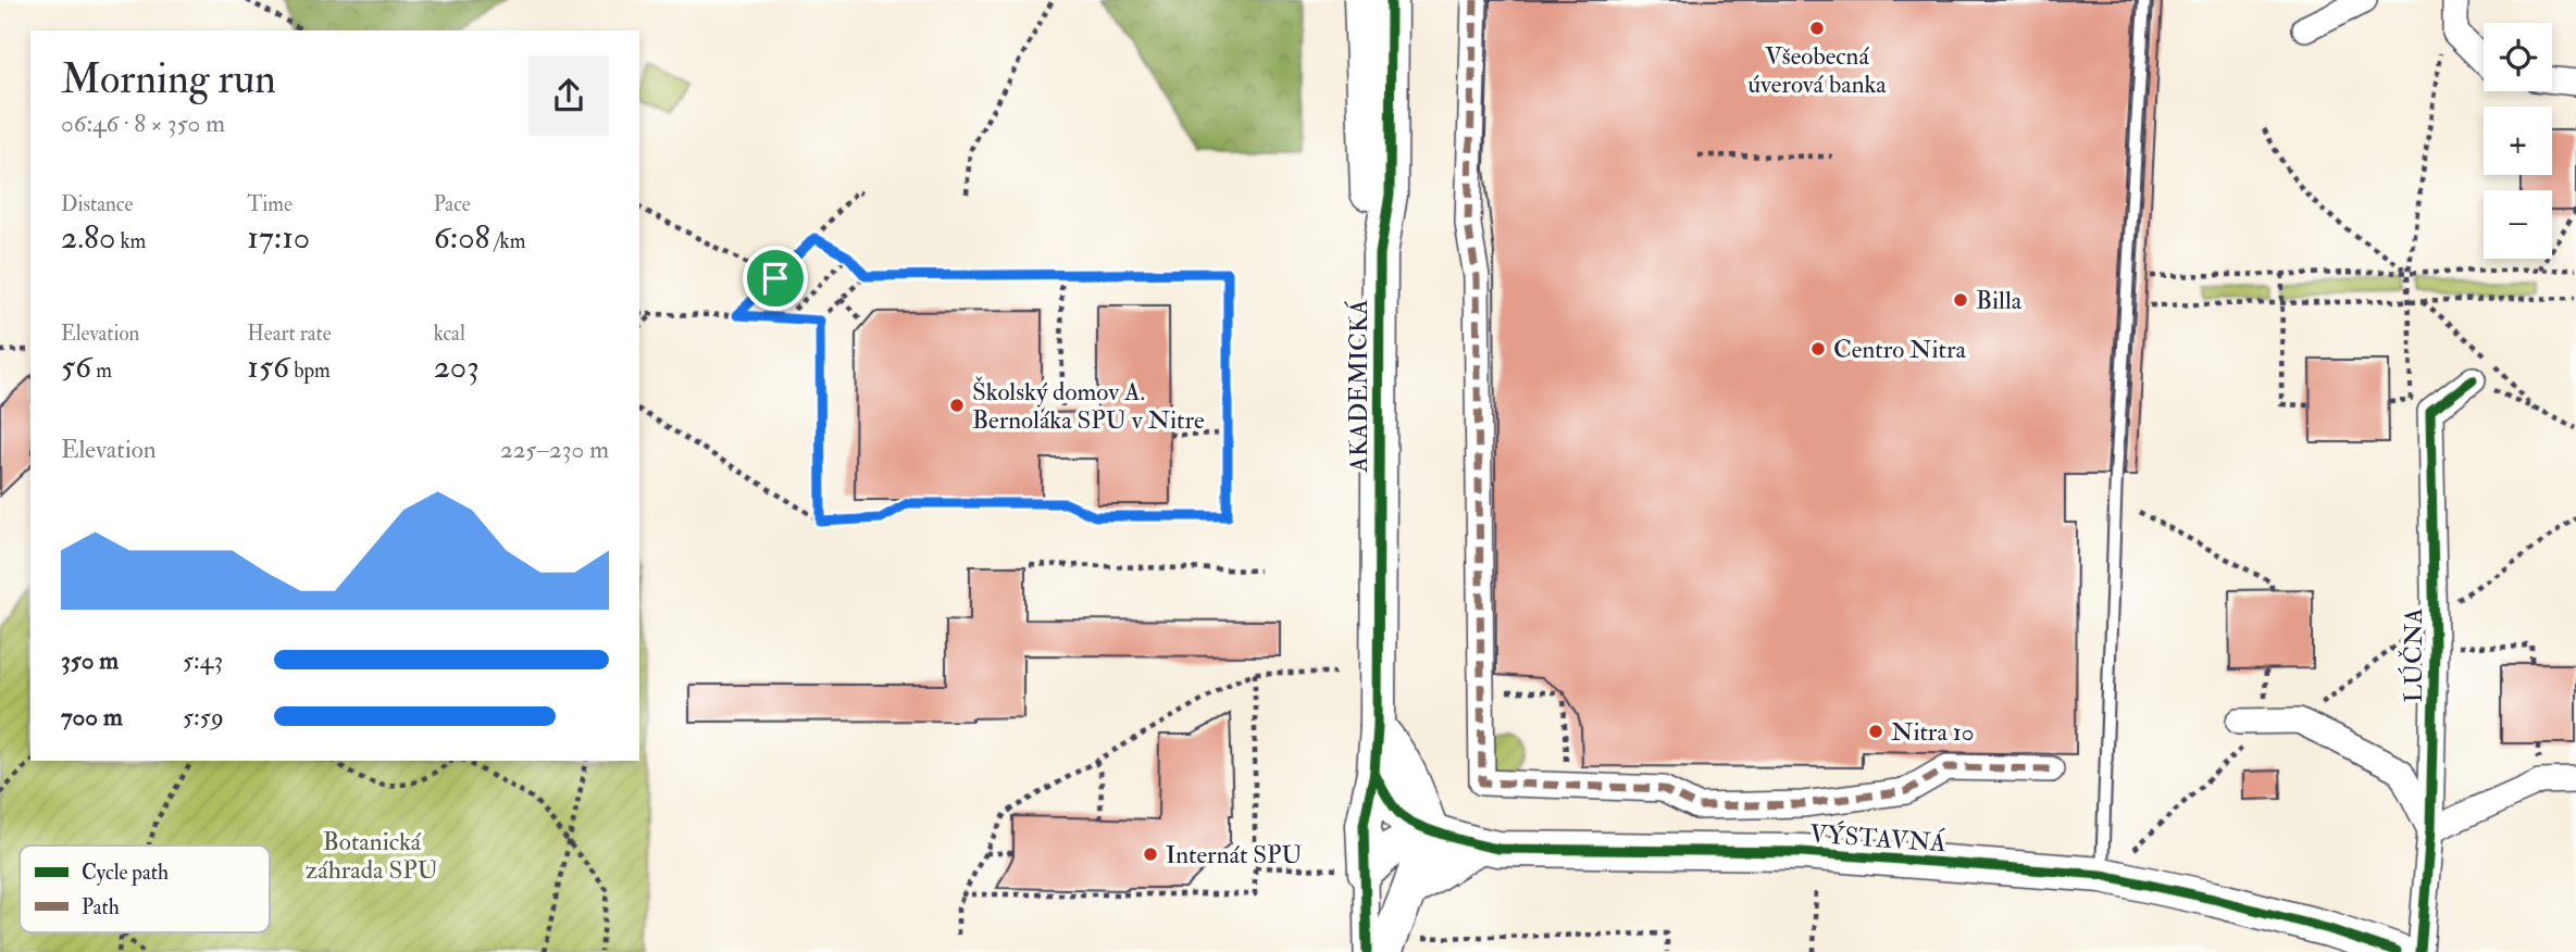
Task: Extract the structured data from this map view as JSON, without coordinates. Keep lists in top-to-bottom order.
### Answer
{
  "streets": {
    "street": ["AKADEMICKÁ", "LÚČNA", "VÝSTAVNÁ"]
  },
  "crossings": [
    ["AKADEMICKÁ", "VÝSTAVNÁ"]
  ],
  "parks": ["Botanická záhrada SPU"],
  "places": [
    "Všeobecná úverová banka",
    "Billa",
    "Centro Nitra",
    "Školský domov A. Bernoláka SPU v Nitre",
    "Nitra 10",
    "Internát SPU"
  ],
  "legend": ["Cycle path", "Path"],
  "page": {
    "map_buttons": ["+", "−"],
    "heading": ["Morning run", "06:46 · 8 × 350 m"],
    "stats": [
      ["Distance", "2.80 km"],
      ["Time", "17:10"],
      ["Pace", "6:08 /km"],
      ["Elevation", "56 m"],
      ["Heart rate", "156 bpm"],
      ["kcal", "203"]
    ],
    "chart": ["Elevation", "225–230 m"],
    "list": [
      {
        "name": "350 m",
        "note": "5:43"
      },
      {
        "name": "700 m",
        "note": "5:59"
      }
    ]
  }
}
